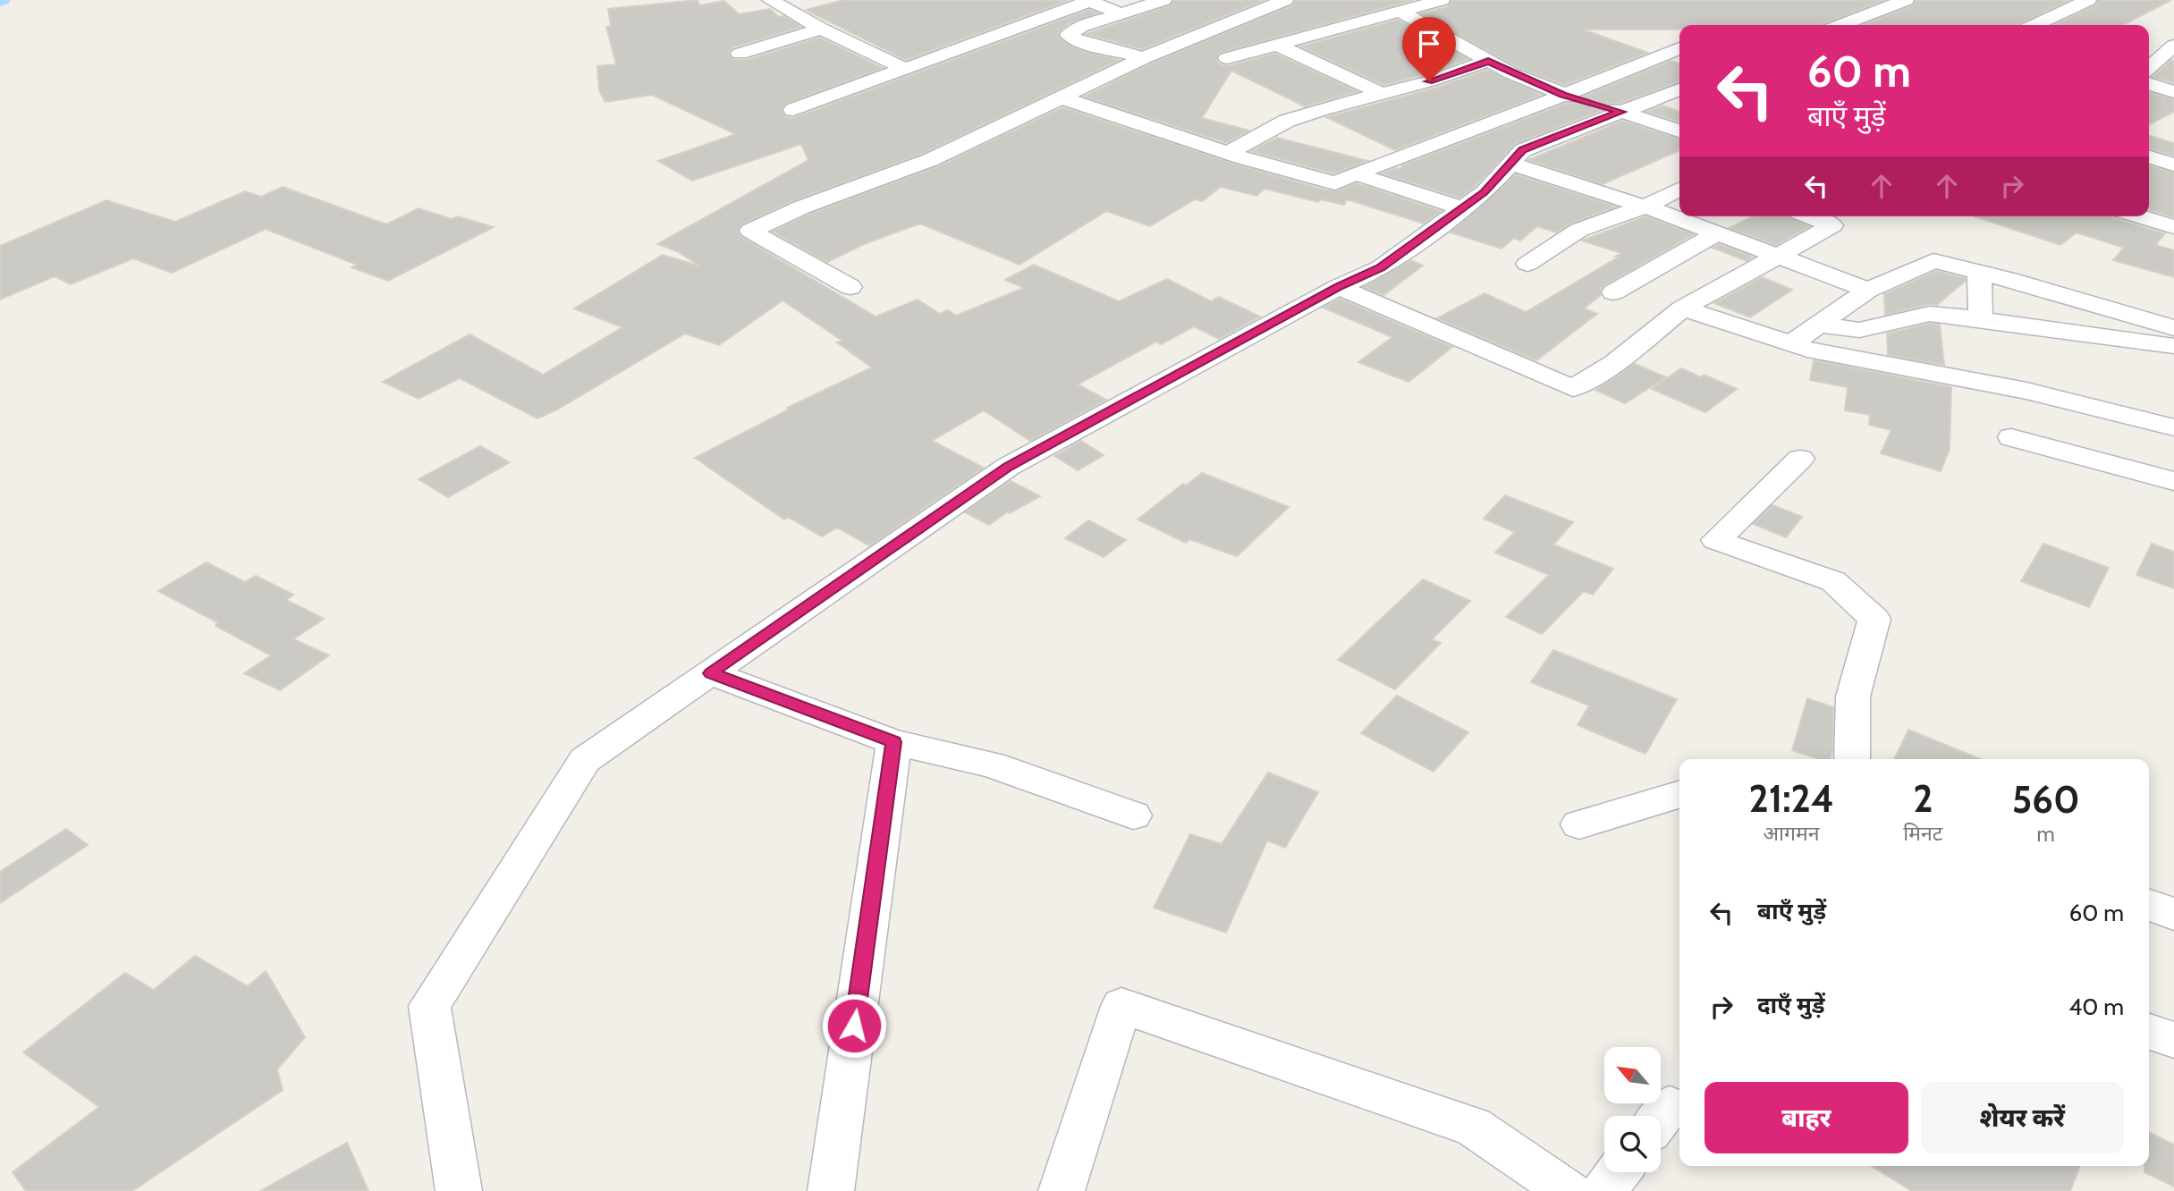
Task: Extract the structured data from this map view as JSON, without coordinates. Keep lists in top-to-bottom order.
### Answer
{
  "north": "top left",
  "page": {
    "turn": ["60 m", "बाएँ मुड़ें"],
    "eta": [
      "21:24",
      "आगमन",
      "2",
      "मिनट",
      "560",
      "m"
    ],
    "list": [
      {
        "name": "बाएँ मुड़ें",
        "value": "60 m"
      },
      {
        "name": "दाएँ मुड़ें",
        "value": "40 m"
      }
    ],
    "buttons": ["बाहर", "शेयर करें"]
  }
}
